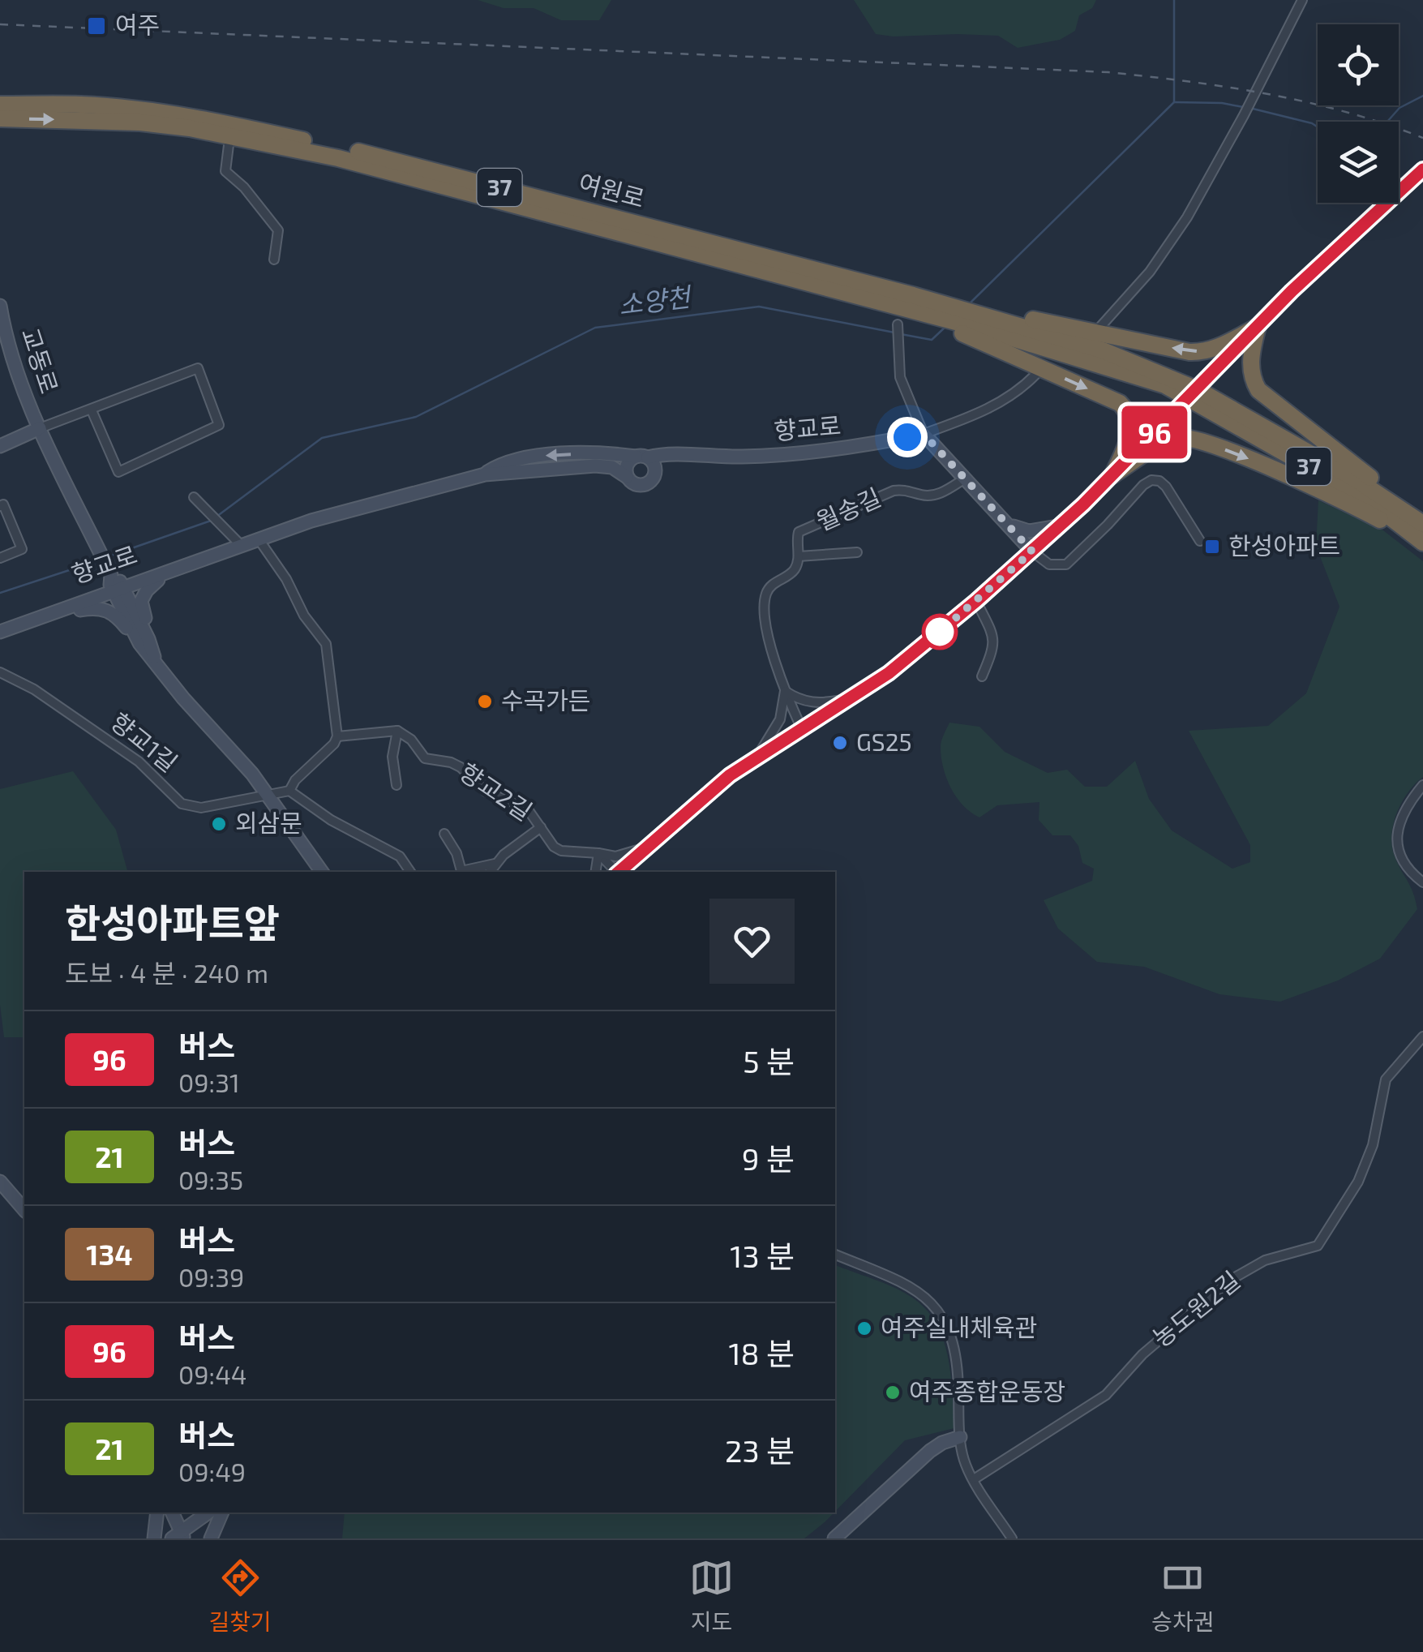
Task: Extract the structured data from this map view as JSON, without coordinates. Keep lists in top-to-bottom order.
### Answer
{
  "streets": {
    "highway": ["37", "여원로"],
    "street": [
      "교동로",
      "향교로",
      "월송길",
      "향교1길",
      "향교2길",
      "농도원2길"
    ]
  },
  "crossings": [
    ["37", "여원로"],
    ["교동로", "향교로"]
  ],
  "water": ["소양천"],
  "places": {
    "transit": ["여주", "한성아파트"],
    "other": [
      "수곡가든",
      "GS25",
      "외삼문",
      "여주실내체육관",
      "여주종합운동장"
    ]
  },
  "lines": ["bus line 96"],
  "page": {
    "on_map": "96",
    "heading": ["한성아파트앞", "도보 · 4 분 · 240 m"],
    "list": [
      {
        "mark": "96",
        "name": "버스",
        "note": "09:31",
        "value": "5 분"
      },
      {
        "mark": "21",
        "name": "버스",
        "note": "09:35",
        "value": "9 분"
      },
      {
        "mark": "134",
        "name": "버스",
        "note": "09:39",
        "value": "13 분"
      },
      {
        "mark": "96",
        "name": "버스",
        "note": "09:44",
        "value": "18 분"
      },
      {
        "mark": "21",
        "name": "버스",
        "note": "09:49",
        "value": "23 분"
      }
    ],
    "tabs": ["길찾기", "지도", "승차권"]
  }
}
